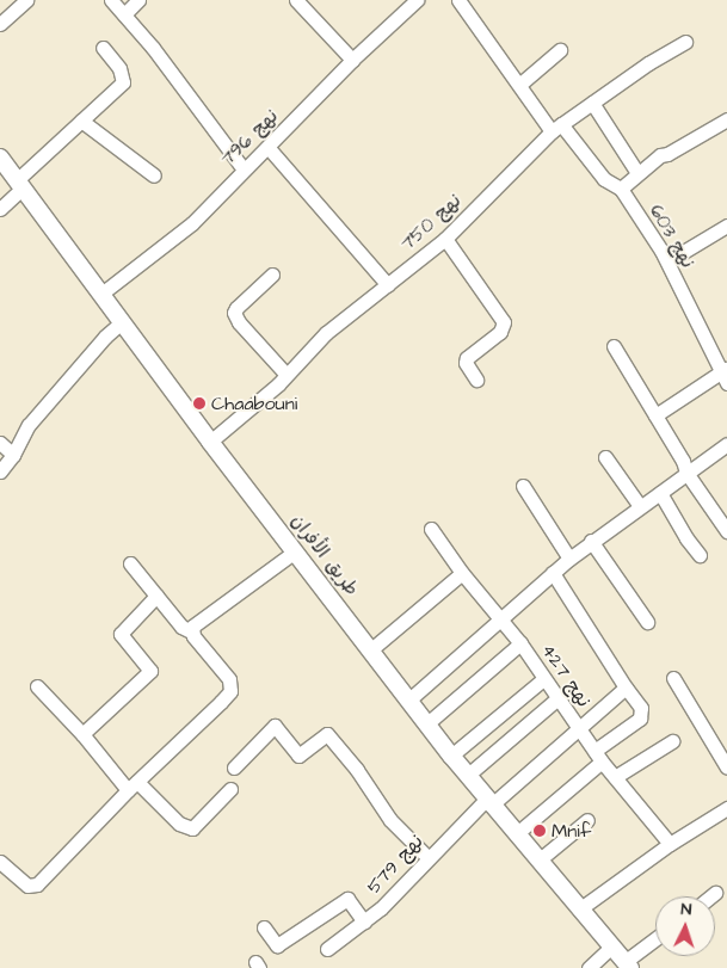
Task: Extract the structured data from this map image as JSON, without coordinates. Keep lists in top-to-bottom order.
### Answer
{
  "streets": {
    "main road": ["طريق الأفران"],
    "street": [
      "نهج 796",
      "نهج 750",
      "نهج 603",
      "نهج 427",
      "نهج 579"
    ]
  },
  "crossings": [
    ["نهج 796", "طريق الأفران"],
    ["نهج 750", "نهج 603"],
    ["نهج 750", "طريق الأفران"],
    ["طريق الأفران", "نهج 579"],
    ["نهج 427", "نهج 579"]
  ],
  "places": ["Chaabouni", "Mnif"],
  "north": "top"
}
